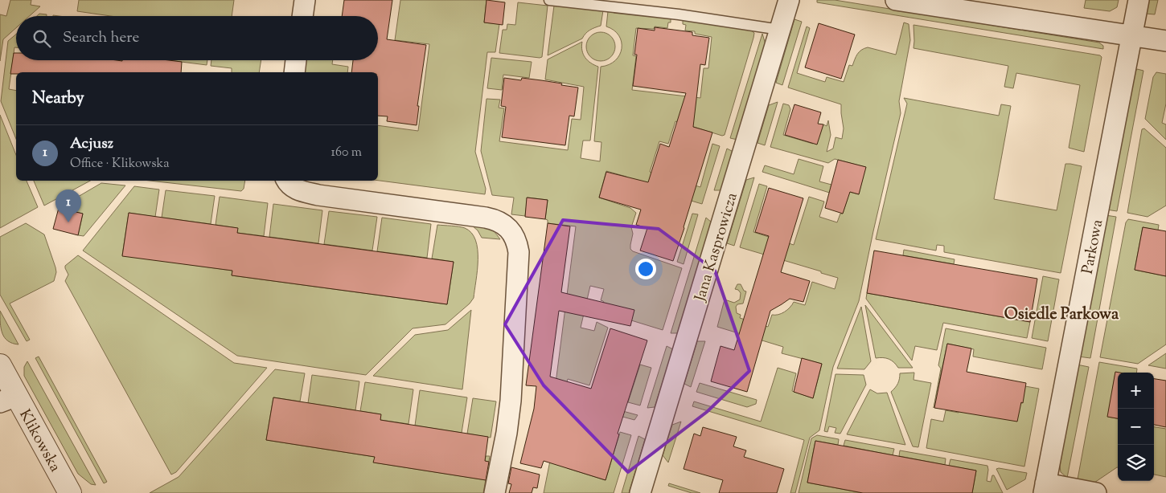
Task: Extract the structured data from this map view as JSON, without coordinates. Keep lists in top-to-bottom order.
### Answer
{
  "streets": {
    "street": ["Jana Kasprowicza", "Parkowa", "Klikowska"]
  },
  "districts": ["Osiedle Parkowa"],
  "page": {
    "search": "Search here",
    "heading": "Nearby",
    "list": [
      {
        "mark": "1",
        "name": "Acjusz",
        "note": "Office · Klikowska",
        "value": "160 m"
      }
    ],
    "pins": "1",
    "map_buttons": ["+", "−"]
  }
}
